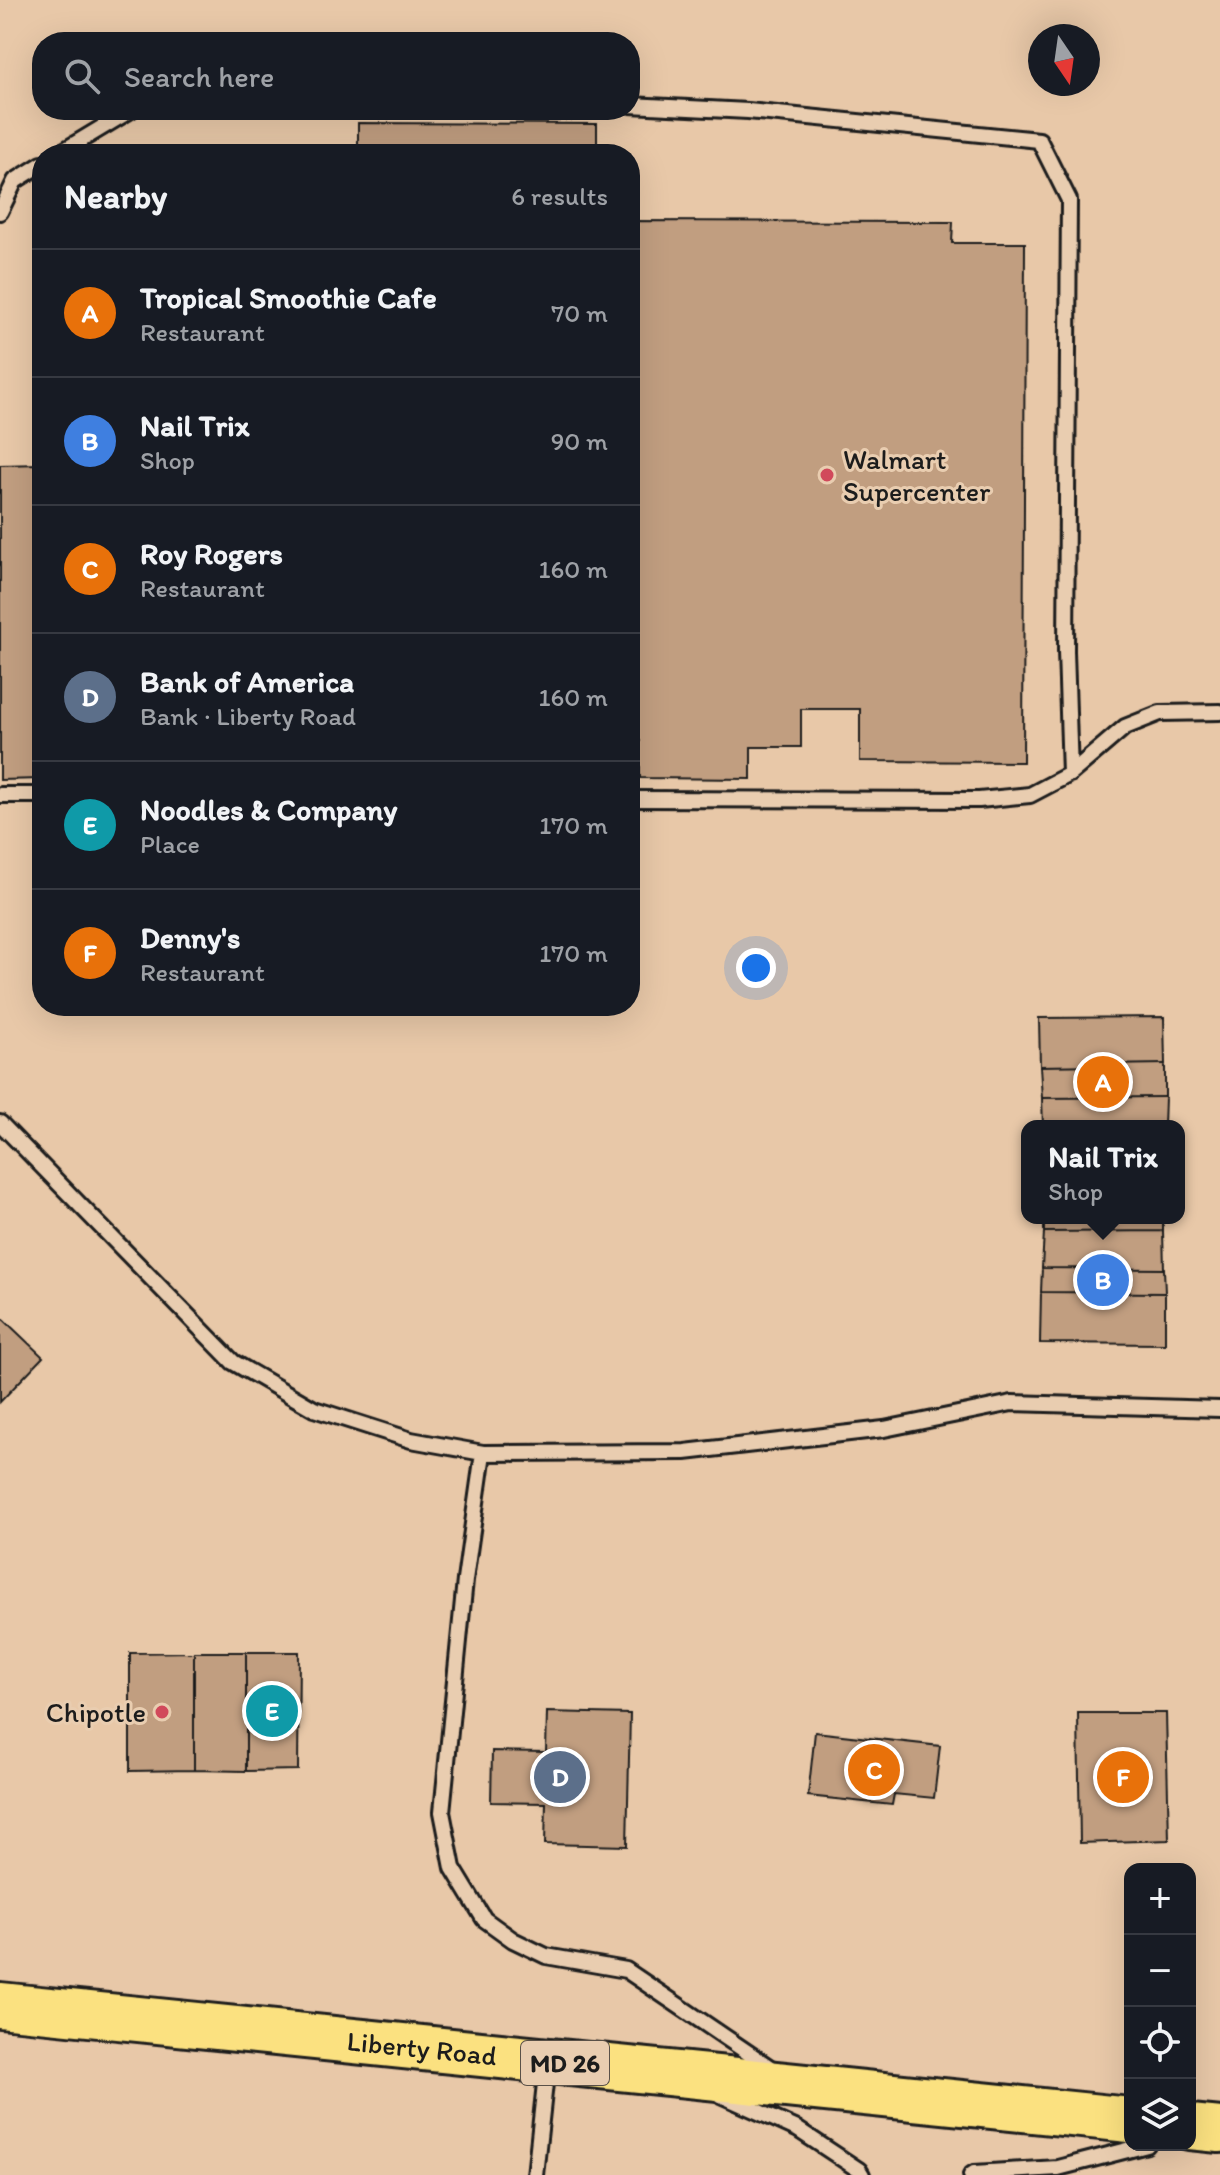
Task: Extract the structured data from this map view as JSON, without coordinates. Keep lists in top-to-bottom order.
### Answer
{
  "streets": {
    "main road": ["Liberty Road", "MD 26"]
  },
  "places": ["Walmart Supercenter", "Chipotle"],
  "north": "bottom",
  "page": {
    "search": "Search here",
    "heading": ["Nearby", "6 results"],
    "list": [
      {
        "mark": "A",
        "name": "Tropical Smoothie Cafe",
        "note": "Restaurant",
        "value": "70 m"
      },
      {
        "mark": "B",
        "name": "Nail Trix",
        "note": "Shop",
        "value": "90 m"
      },
      {
        "mark": "C",
        "name": "Roy Rogers",
        "note": "Restaurant",
        "value": "160 m"
      },
      {
        "mark": "D",
        "name": "Bank of America",
        "note": "Bank · Liberty Road",
        "value": "160 m"
      },
      {
        "mark": "E",
        "name": "Noodles & Company",
        "note": "Place",
        "value": "170 m"
      },
      {
        "mark": "F",
        "name": "Denny's",
        "note": "Restaurant",
        "value": "170 m"
      }
    ],
    "pins": [
      "A",
      "B",
      "E",
      "C",
      "D",
      "F"
    ],
    "popup": ["Nail Trix", "Shop"],
    "map_buttons": ["+", "−"]
  }
}
